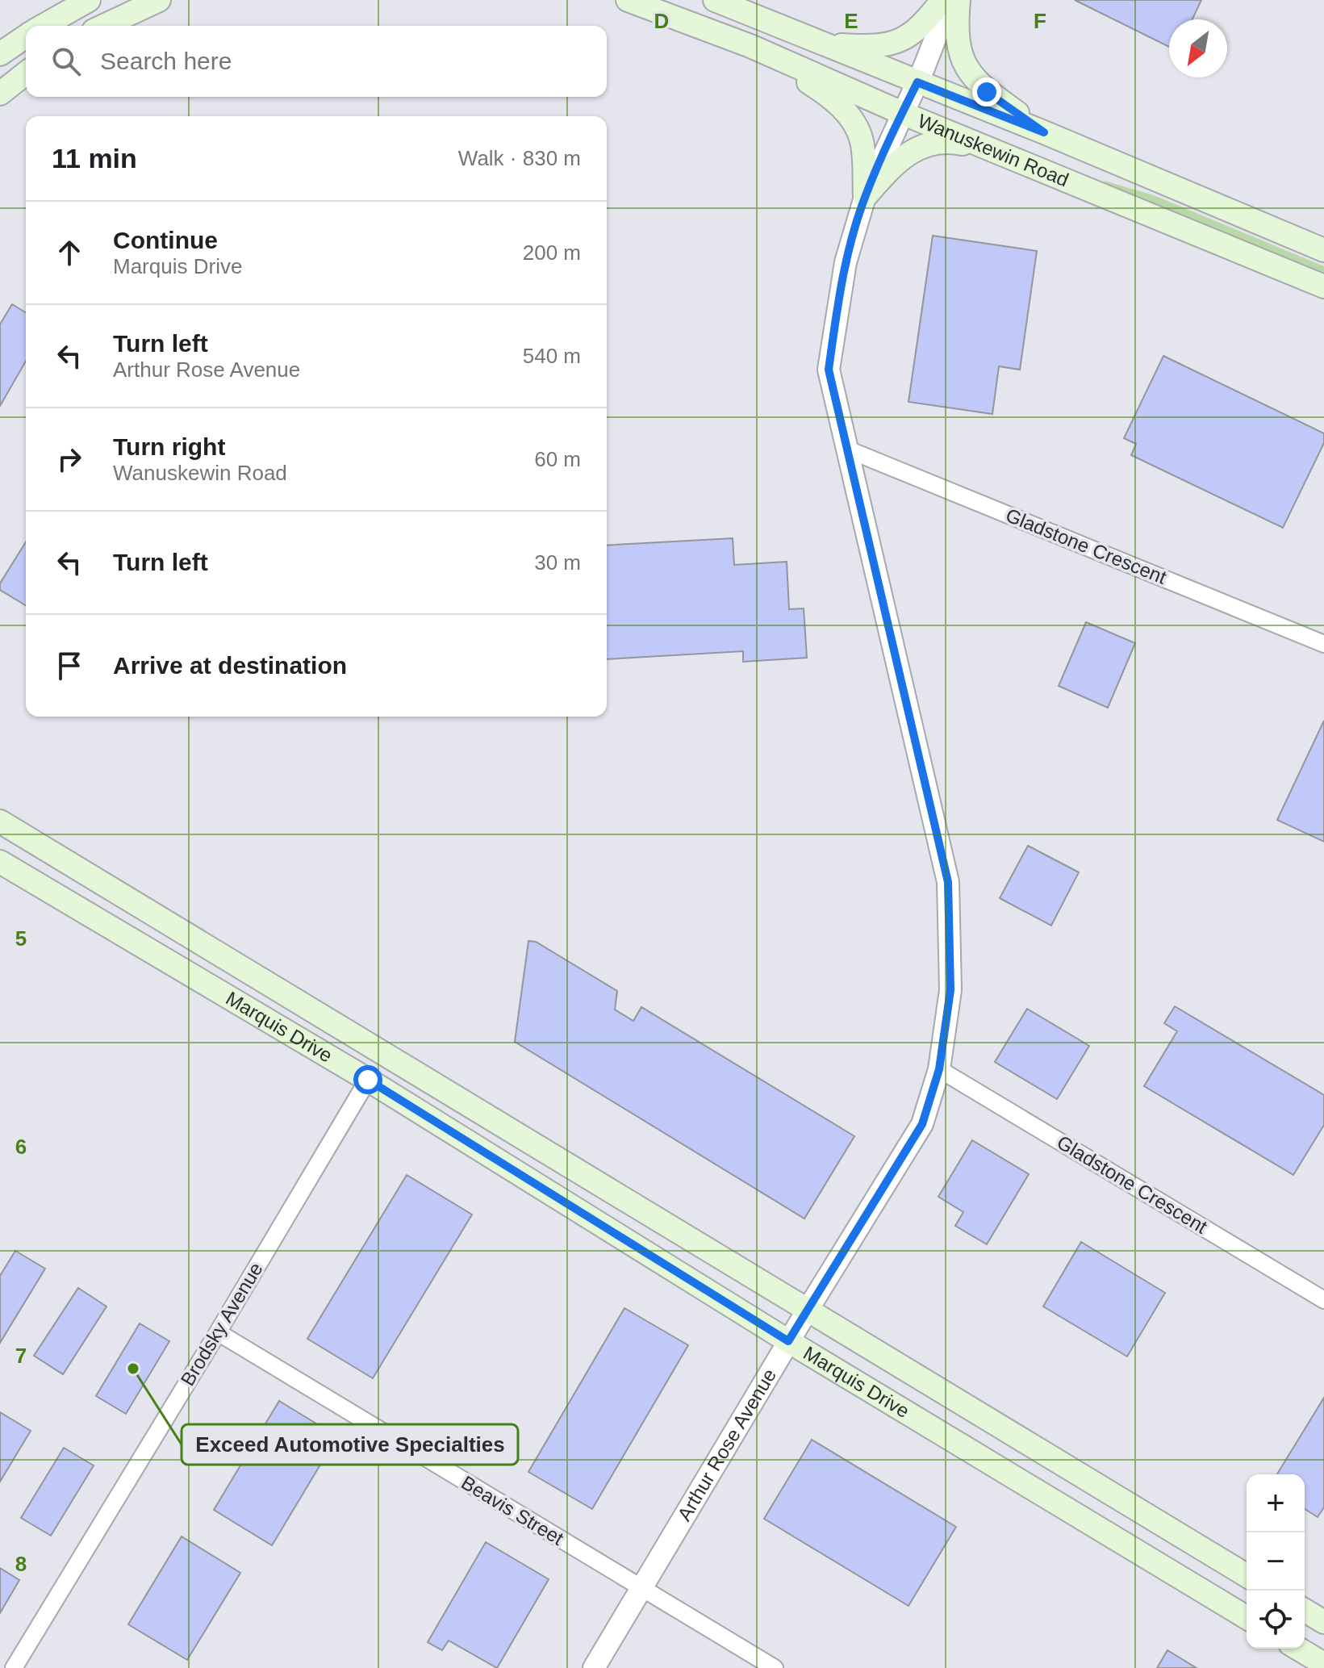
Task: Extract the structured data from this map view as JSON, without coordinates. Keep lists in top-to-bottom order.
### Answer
{
  "streets": {
    "main road": ["Wanuskewin Road", "Marquis Drive"],
    "street": [
      "Gladstone Crescent",
      "Brodsky Avenue",
      "Arthur Rose Avenue",
      "Beavis Street"
    ]
  },
  "crossings": [
    ["Wanuskewin Road", "Arthur Rose Avenue"],
    ["Gladstone Crescent", "Arthur Rose Avenue"],
    ["Marquis Drive", "Brodsky Avenue"],
    ["Marquis Drive", "Arthur Rose Avenue"],
    ["Brodsky Avenue", "Beavis Street"],
    ["Arthur Rose Avenue", "Beavis Street"]
  ],
  "places": ["Exceed Automotive Specialties"],
  "north": "bottom left",
  "page": {
    "search": "Search here",
    "heading": ["11 min", "Walk · 830 m"],
    "list": [
      ["Continue", "Marquis Drive", "200 m"],
      ["Turn left", "Arthur Rose Avenue", "540 m"],
      ["Turn right", "Wanuskewin Road", "60 m"],
      ["Turn left", "30 m"],
      "Arrive at destination"
    ],
    "map_buttons": ["+", "−"]
  },
  "grid": {
    "columns": ["D", "E", "F"],
    "rows": [
      "5",
      "6",
      "7",
      "8"
    ]
  }
}
